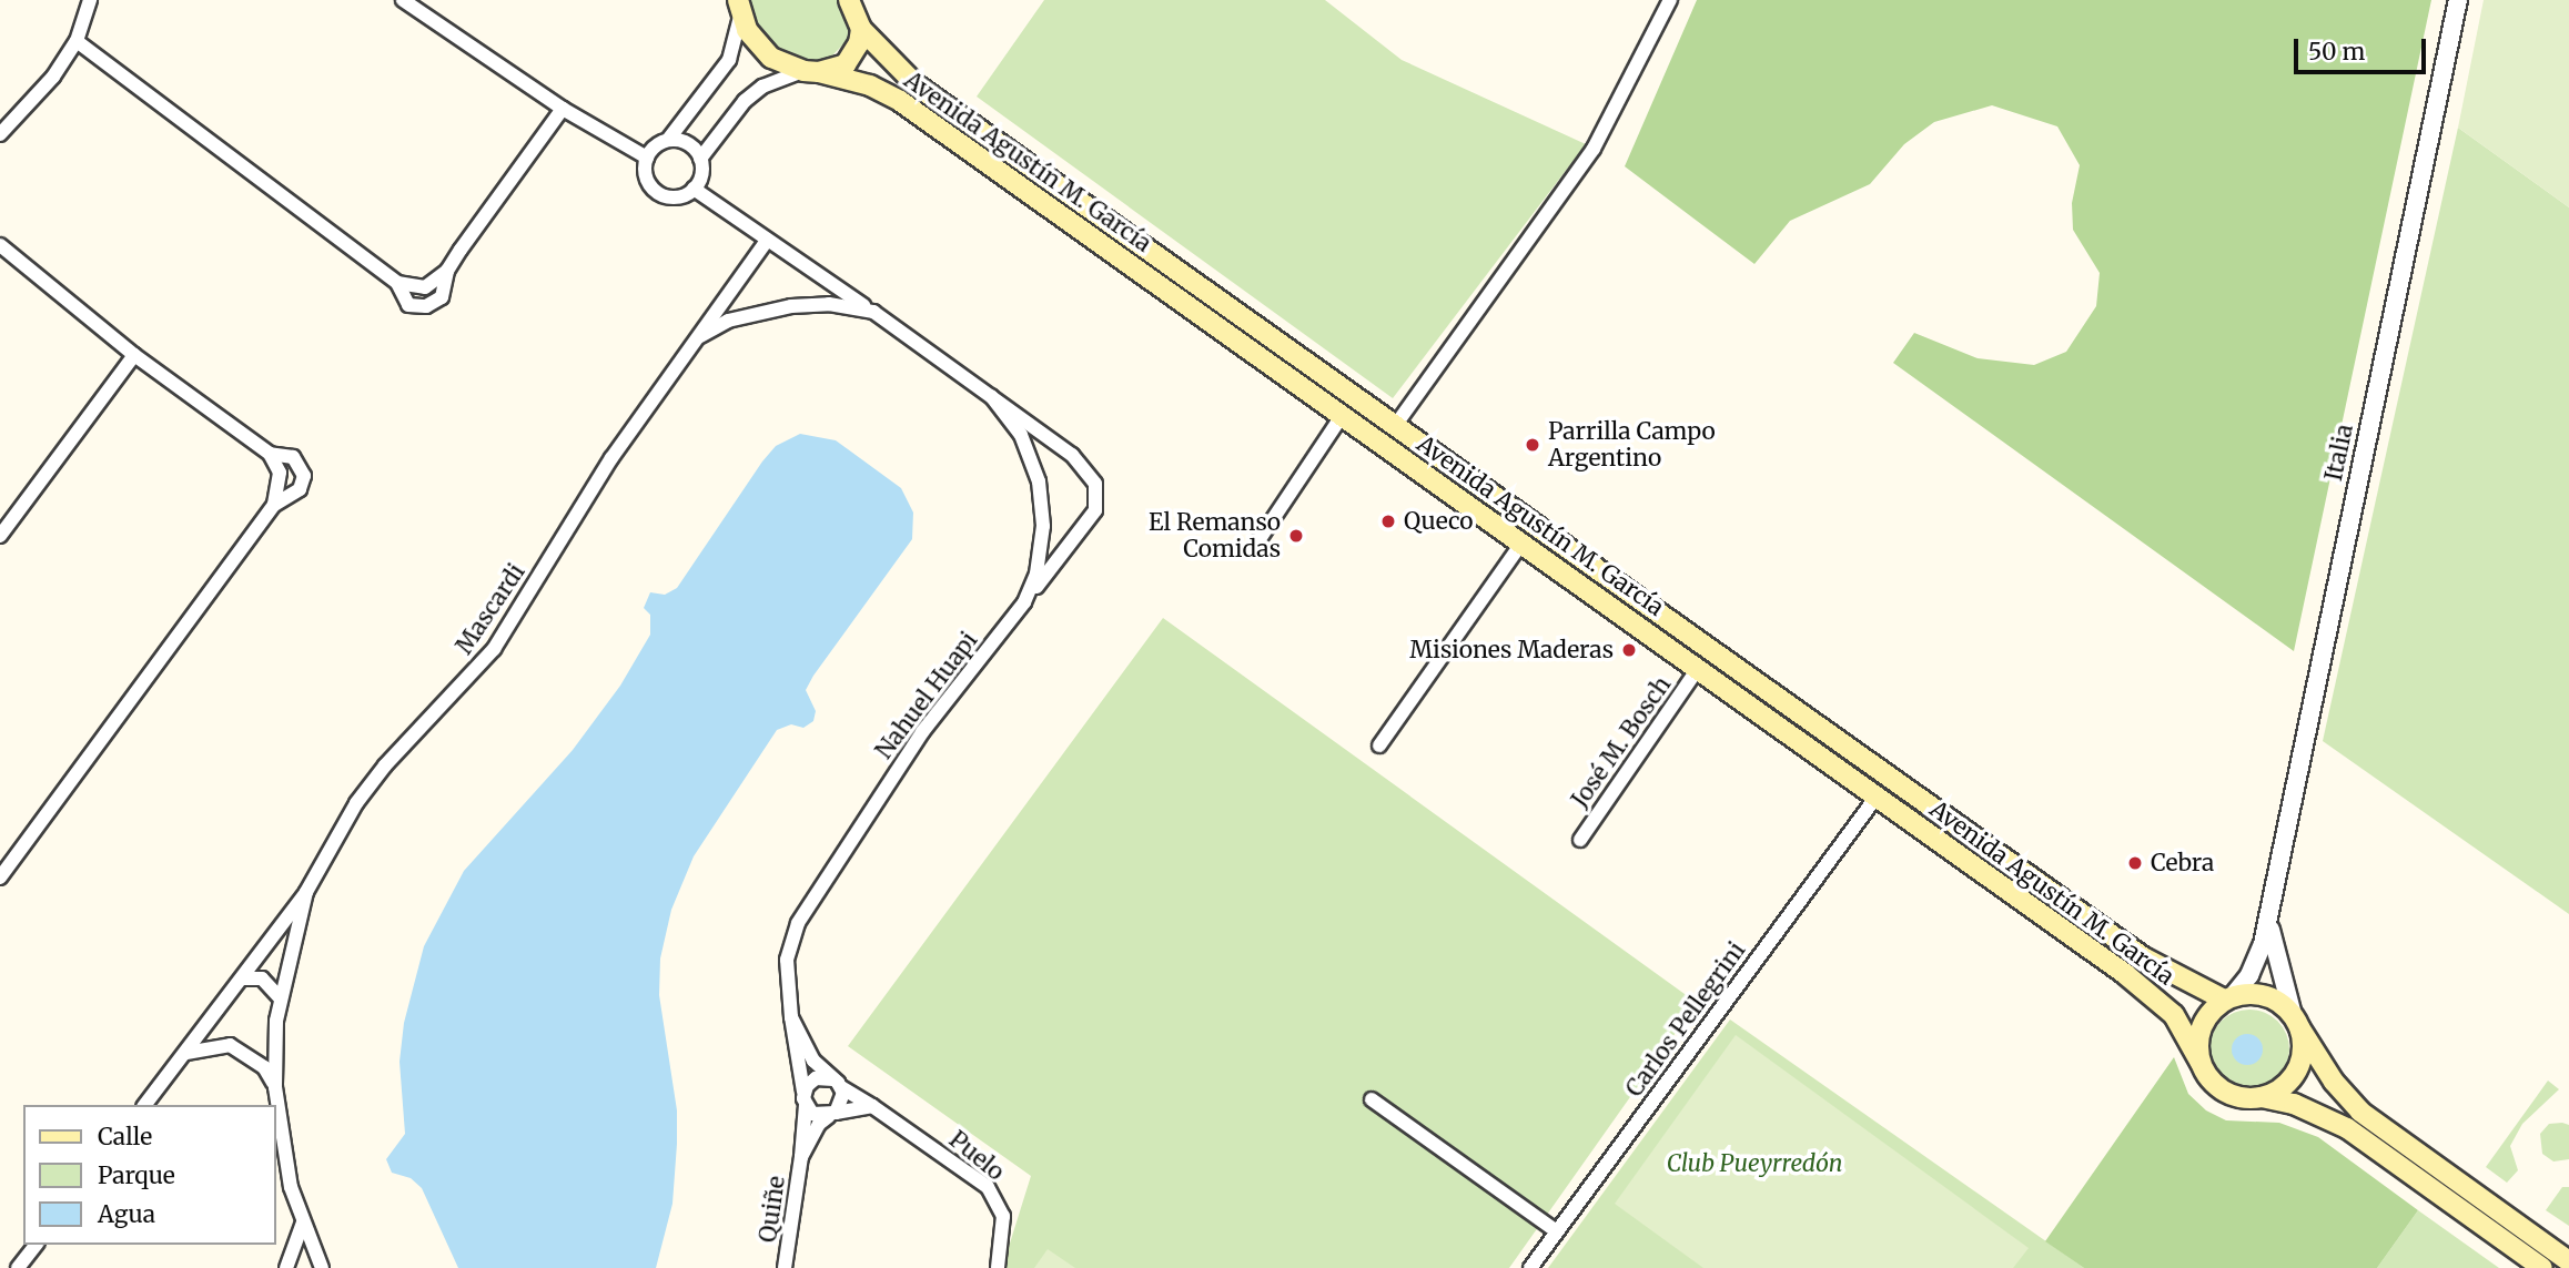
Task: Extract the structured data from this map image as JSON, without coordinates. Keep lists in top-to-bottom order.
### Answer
{
  "streets": {
    "main road": ["Avenida Agustín M. García"],
    "street": [
      "Italia",
      "Mascardi",
      "Nahuel Huapi",
      "José M. Bosch",
      "Carlos Pellegrini",
      "Puelo",
      "Quiñe"
    ]
  },
  "crossings": [
    ["Avenida Agustín M. García", "Italia"],
    ["Avenida Agustín M. García", "José M. Bosch"],
    ["Avenida Agustín M. García", "Carlos Pellegrini"],
    ["Mascardi", "Nahuel Huapi"],
    ["Nahuel Huapi", "Puelo"],
    ["Nahuel Huapi", "Quiñe"],
    ["Puelo", "Quiñe"]
  ],
  "parks": ["Club Pueyrredón"],
  "places": [
    "Parrilla Campo Argentino",
    "Queco",
    "El Remanso Comidas",
    "Misiones Maderas",
    "Cebra"
  ],
  "legend": ["Calle", "Parque", "Agua"],
  "scale_bar": "50 m"
}
